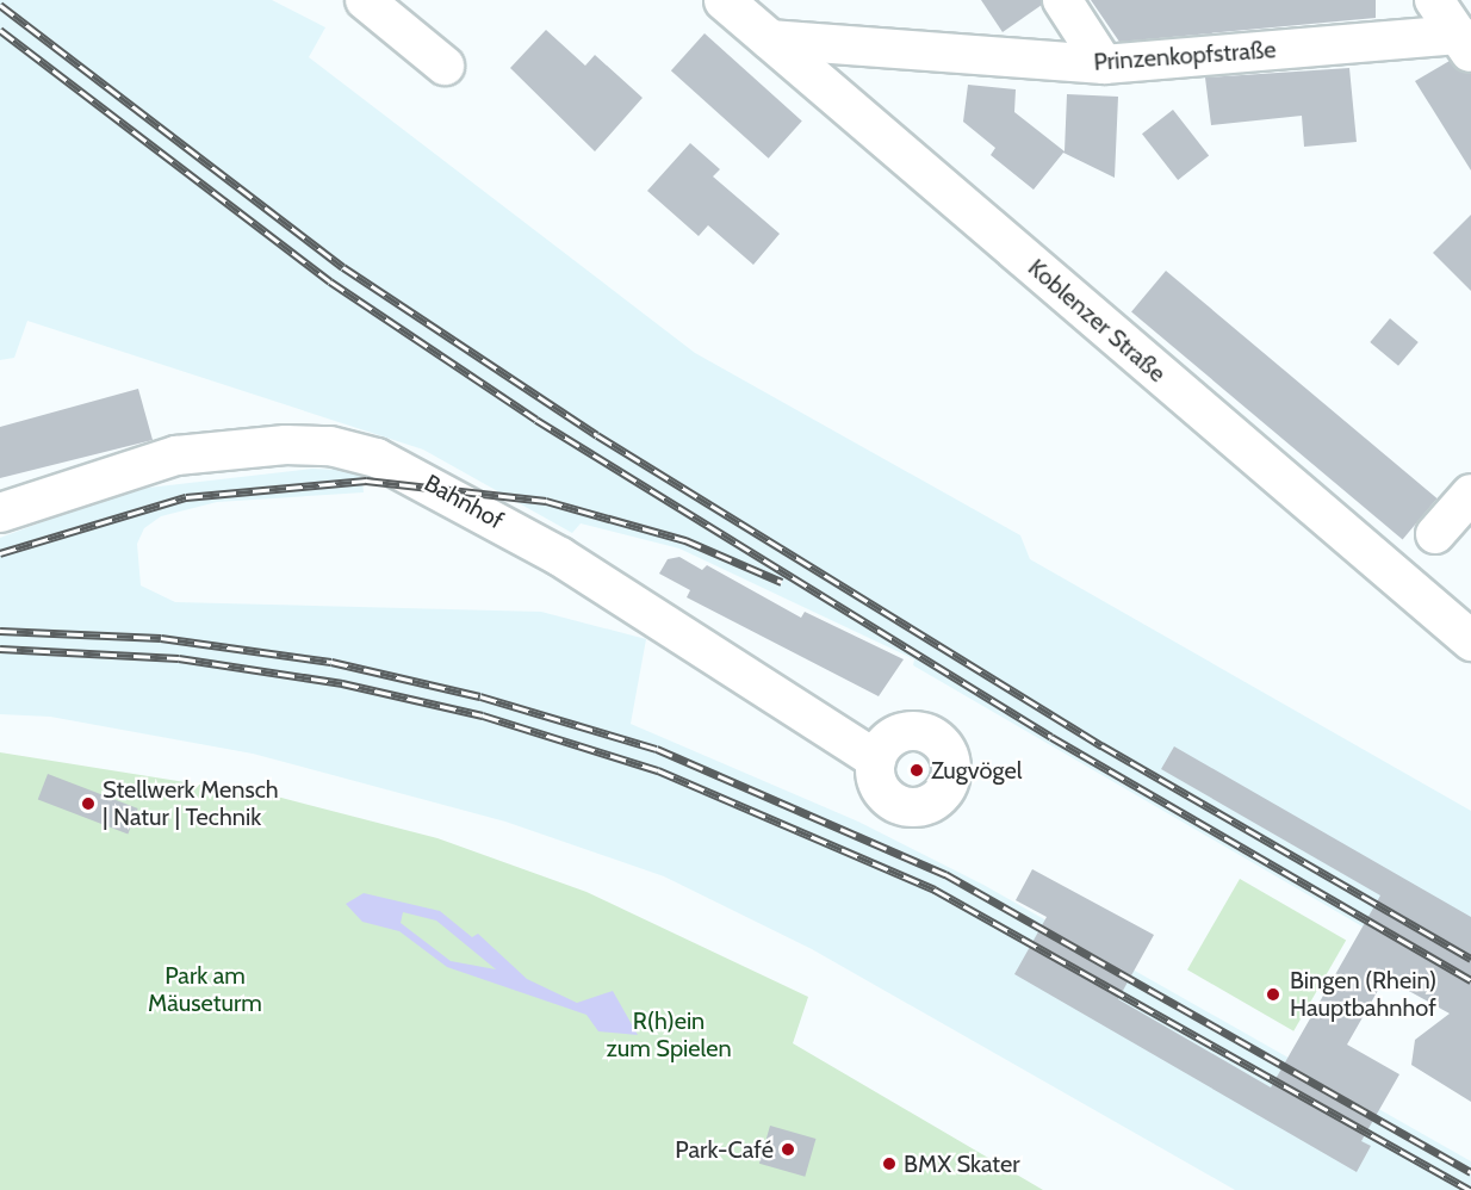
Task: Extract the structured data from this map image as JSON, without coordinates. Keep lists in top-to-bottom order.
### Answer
{
  "streets": {
    "main road": ["Koblenzer Straße"],
    "street": ["Prinzenkopfstraße", "Bahnhof"]
  },
  "crossings": [
    ["Prinzenkopfstraße", "Koblenzer Straße"]
  ],
  "parks": ["Park am Mäuseturm", "R(h)ein zum Spielen"],
  "places": [
    "Zugvögel",
    "Stellwerk Mensch | Natur | Technik",
    "Bingen (Rhein) Hauptbahnhof",
    "Park-Café",
    "BMX Skater"
  ]
}
